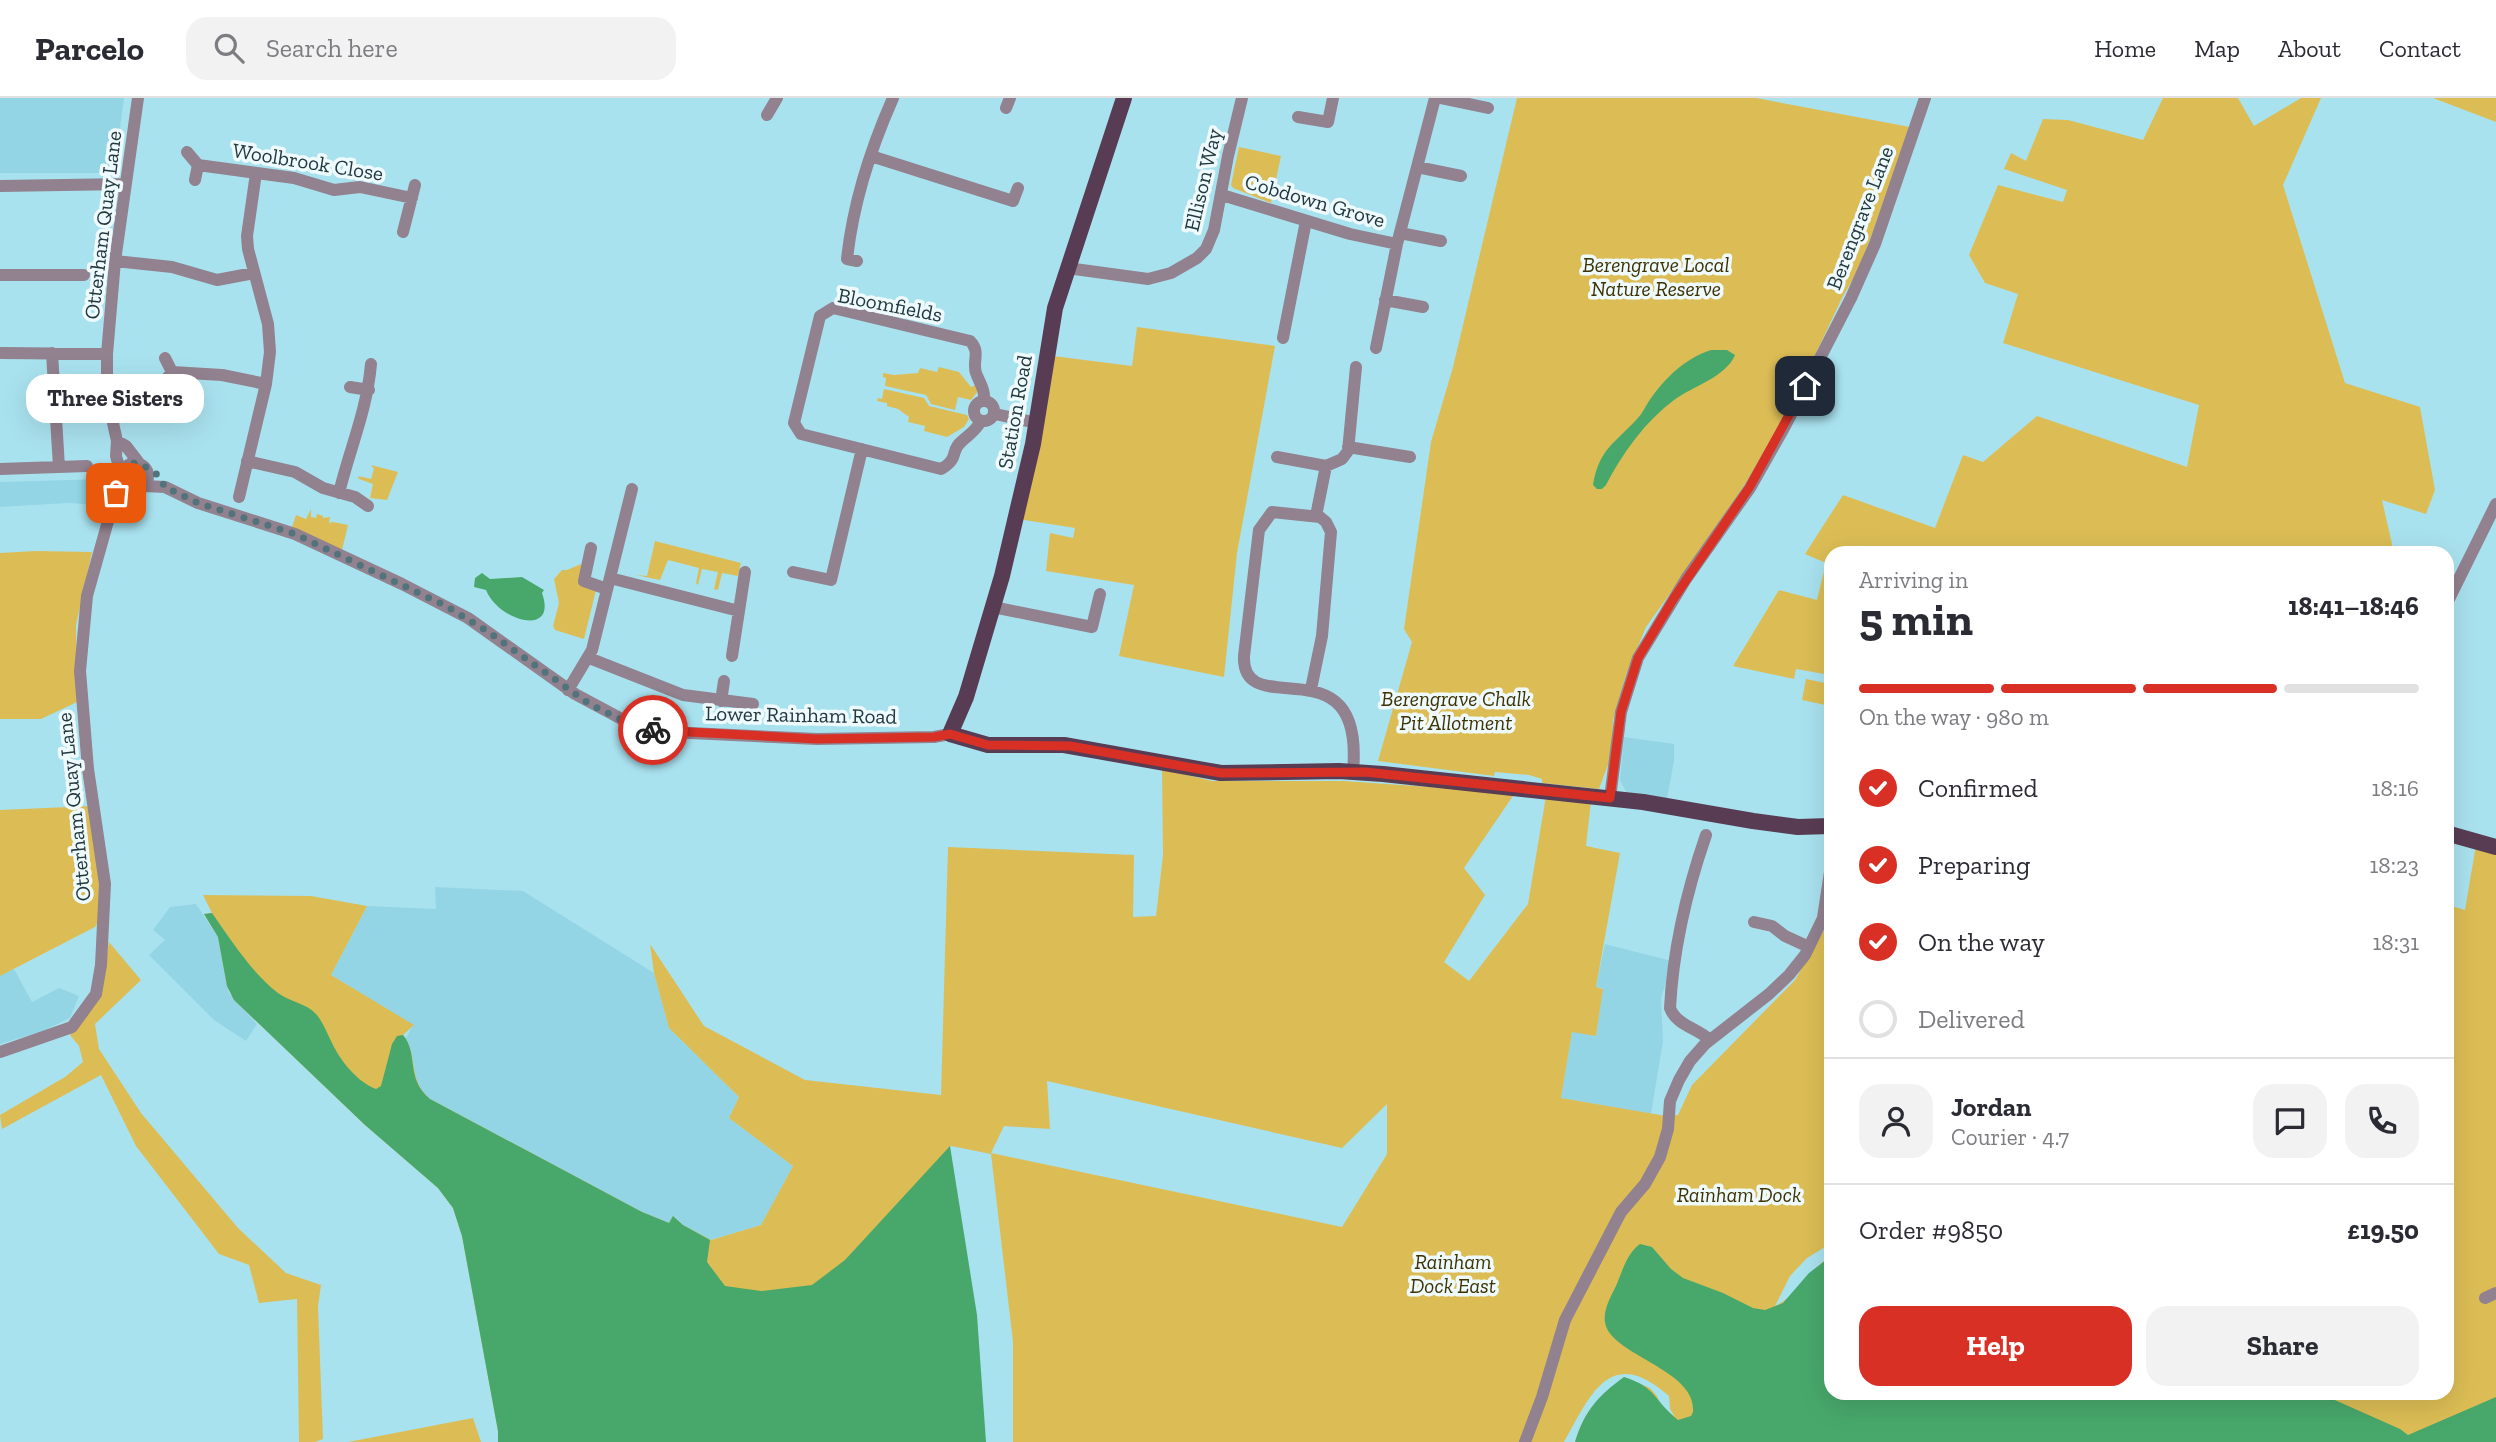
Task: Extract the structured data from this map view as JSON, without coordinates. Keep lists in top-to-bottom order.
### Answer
{
  "streets": {
    "main road": ["Station Road"],
    "street": [
      "Woolbrook Close",
      "Ellison Way",
      "Cobdown Grove",
      "Berengrave Lane",
      "Otterham Quay Lane",
      "Bloomfields",
      "Lower Rainham Road"
    ]
  },
  "crossings": [
    ["Ellison Way", "Cobdown Grove"],
    ["Ellison Way", "Station Road"],
    ["Otterham Quay Lane", "Lower Rainham Road"],
    ["Station Road", "Lower Rainham Road"]
  ],
  "parks": [
    "Berengrave Local Nature Reserve",
    "Berengrave Chalk Pit Allotment",
    "Rainham Dock",
    "Rainham Dock East"
  ],
  "places": ["Three Sisters"],
  "page": {
    "header": "Parcelo",
    "search": "Search here",
    "nav": [
      "Home",
      "Map",
      "About",
      "Contact"
    ],
    "bubble": "Three Sisters",
    "heading": ["5 min", "Arriving in", "18:41–18:46"],
    "panel": [
      "Jordan",
      "Courier · 4.7",
      "Order #9850",
      "£19.50"
    ],
    "bar": "On the way · 980 m",
    "list": [
      ["Confirmed", "18:16"],
      ["Preparing", "18:23"],
      ["On the way", "18:31"],
      "Delivered"
    ],
    "buttons": ["Help", "Share"]
  }
}
